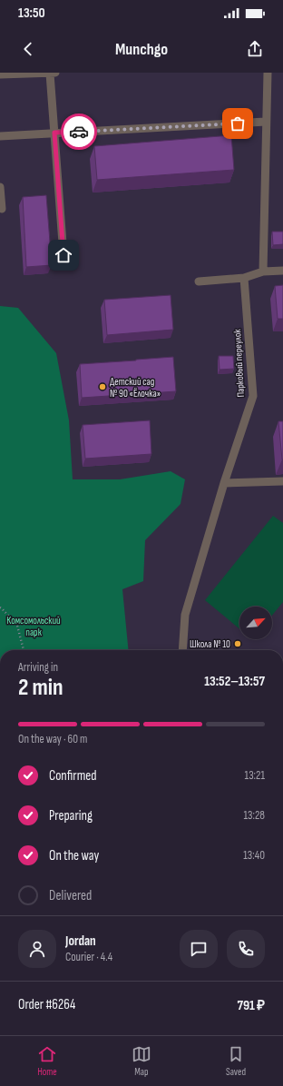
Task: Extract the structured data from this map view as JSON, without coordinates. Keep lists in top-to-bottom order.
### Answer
{
  "streets": {
    "lane": ["Парковый переулок"]
  },
  "parks": ["Комсомольский парк"],
  "places": ["Детский сад № 90 «Ёлочка»", "Школа № 10"],
  "north": "top right",
  "page": {
    "status": "13:50",
    "header": "Munchgo",
    "heading": ["2 min", "Arriving in", "13:52–13:57"],
    "panel": [
      "Jordan",
      "Courier · 4.4",
      "Order #6264",
      "791 ₽"
    ],
    "bar": "On the way · 60 m",
    "list": [
      ["Confirmed", "13:21"],
      ["Preparing", "13:28"],
      ["On the way", "13:40"],
      "Delivered"
    ],
    "tabs": ["Home", "Map", "Saved"]
  }
}
